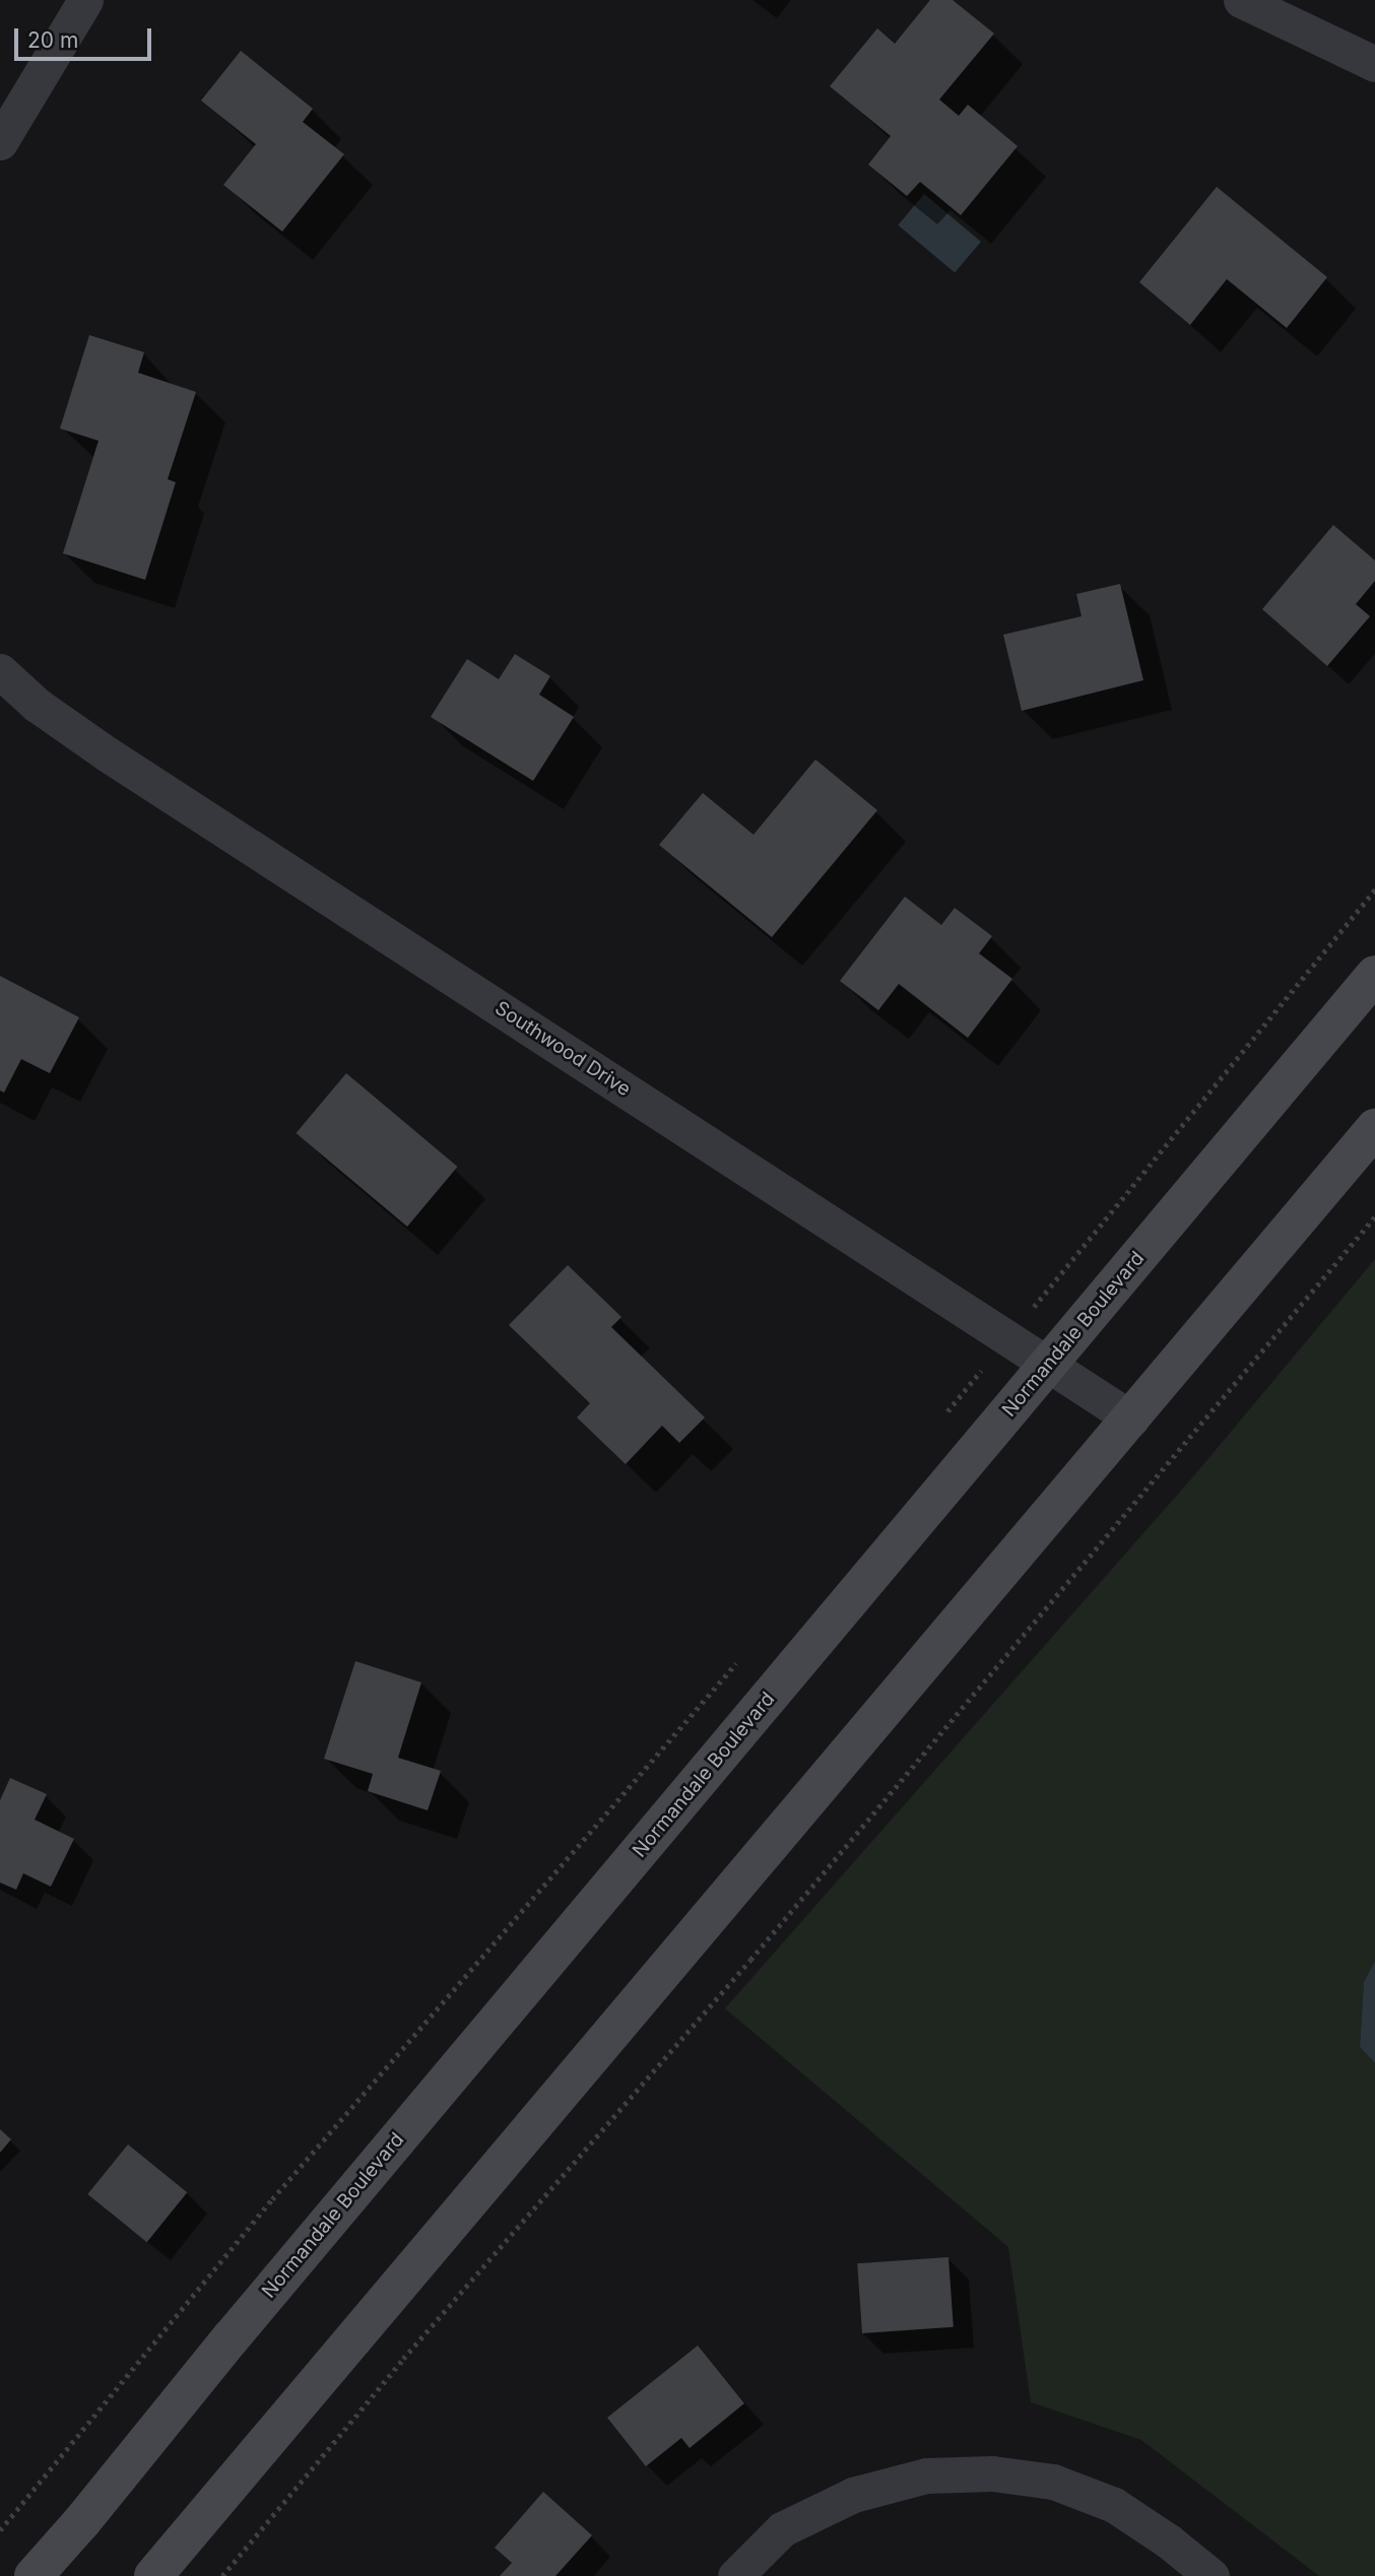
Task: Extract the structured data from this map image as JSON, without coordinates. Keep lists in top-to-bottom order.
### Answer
{
  "streets": {
    "main road": ["Normandale Boulevard"],
    "street": ["Southwood Drive"]
  },
  "crossings": [
    ["Southwood Drive", "Normandale Boulevard"]
  ],
  "scale_bar": "20 m"
}
